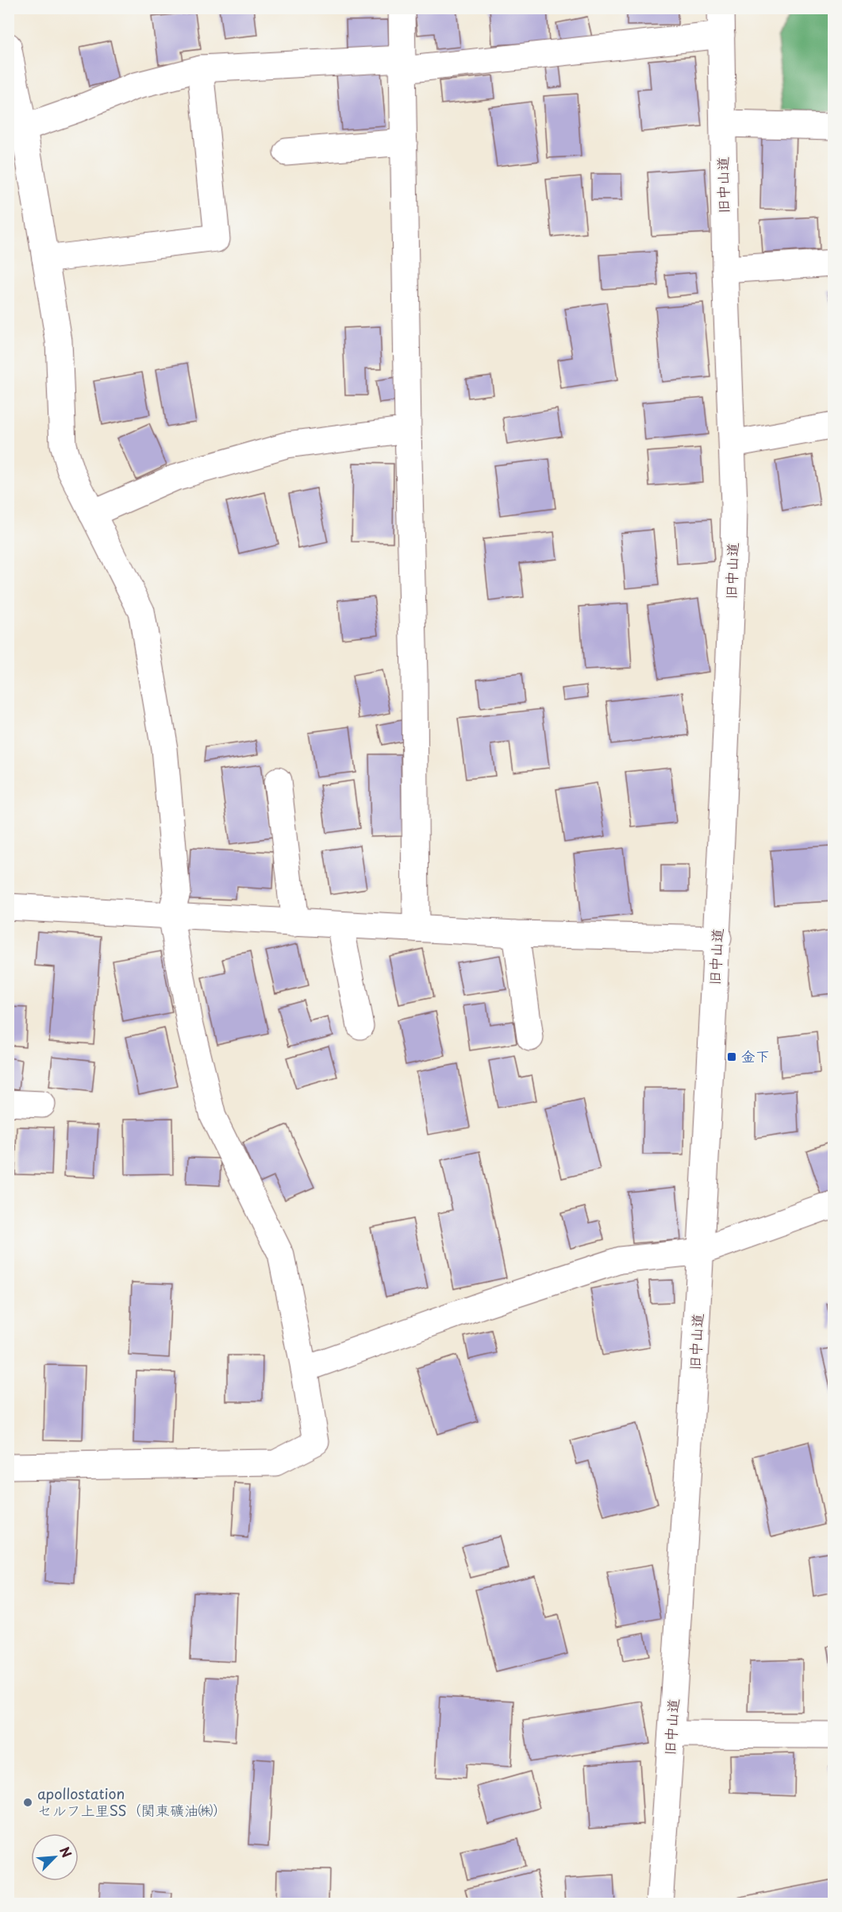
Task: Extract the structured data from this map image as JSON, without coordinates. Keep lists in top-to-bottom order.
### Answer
{
  "streets": {
    "street": ["旧中山道"]
  },
  "places": {
    "transit": ["金下"],
    "other": ["apollostation セルフ上里SS（関東礦油㈱）"]
  },
  "north": "top right"
}
